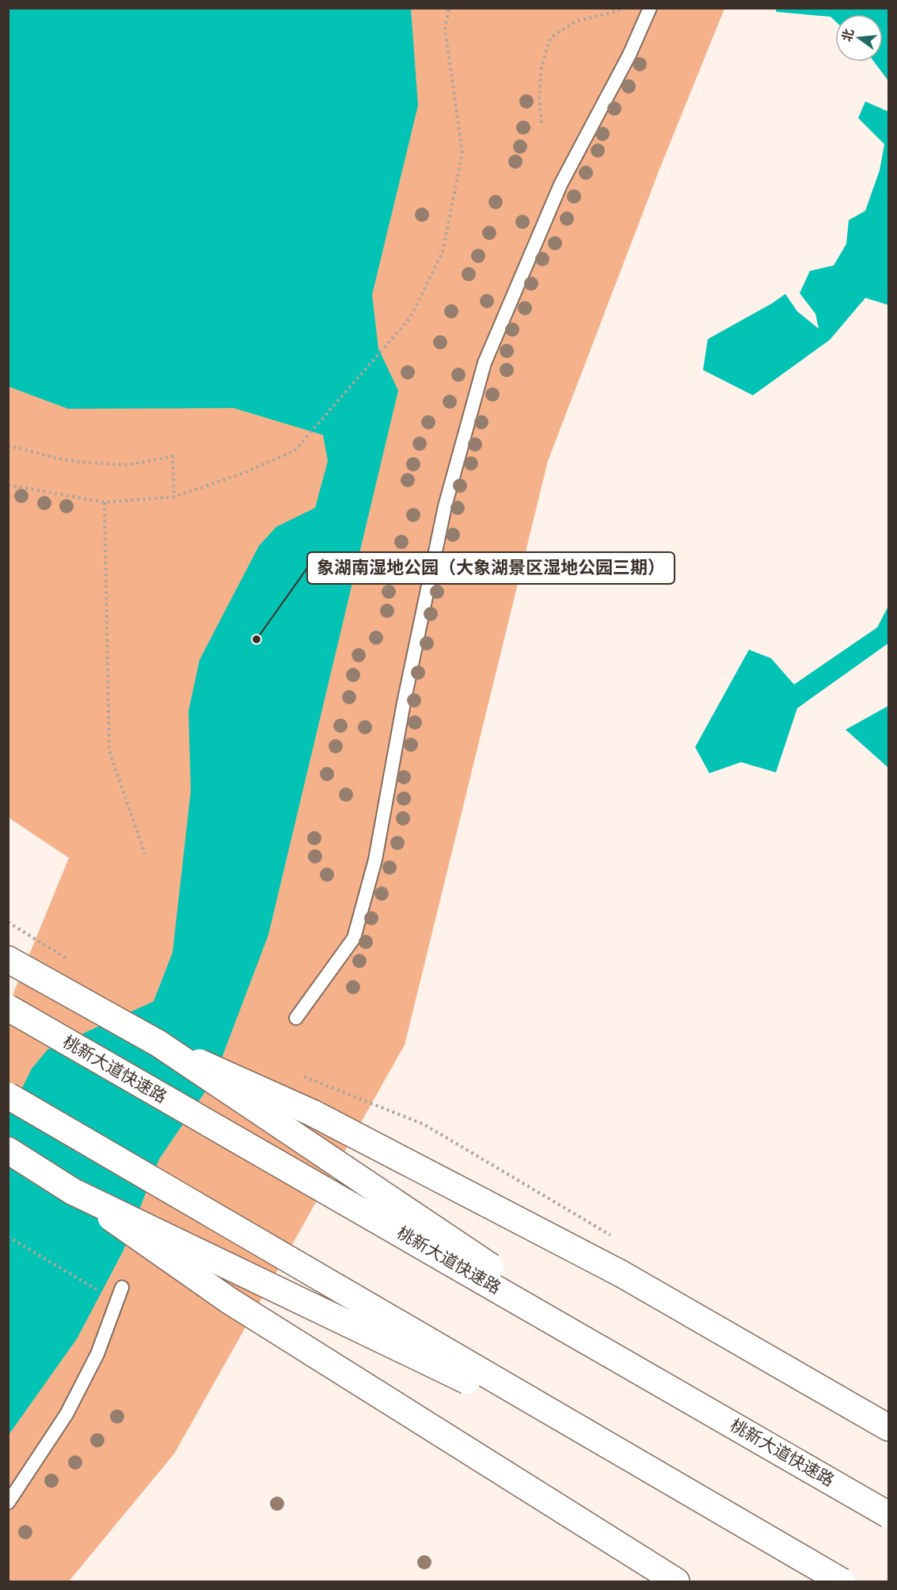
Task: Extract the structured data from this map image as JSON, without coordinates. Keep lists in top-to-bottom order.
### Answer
{
  "streets": {
    "main road": ["桃新大道快速路"]
  },
  "places": ["象湖南湿地公园（大象湖景区湿地公园三期）"],
  "north": "left"
}
